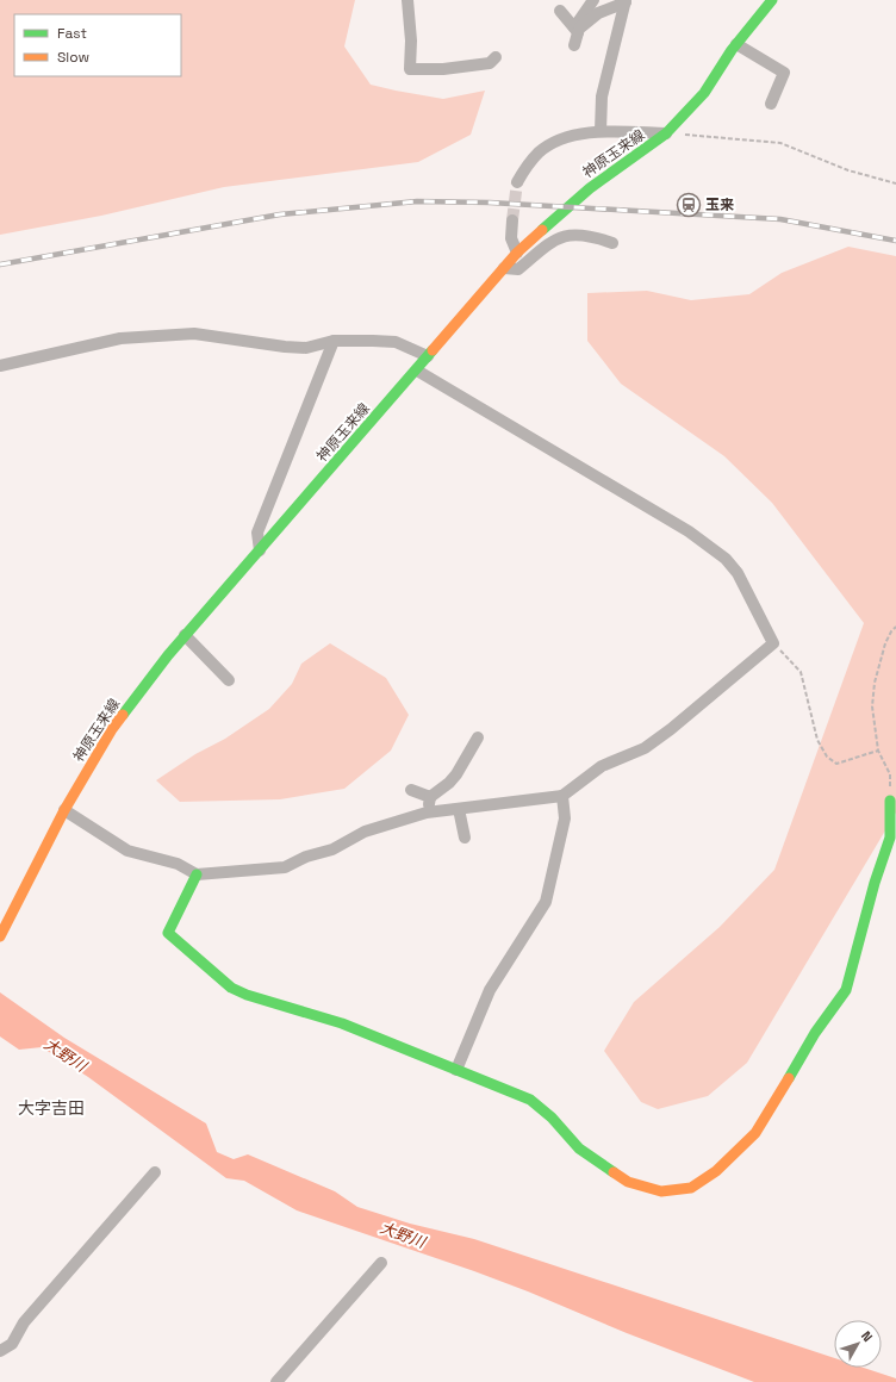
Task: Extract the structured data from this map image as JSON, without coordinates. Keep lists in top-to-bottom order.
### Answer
{
  "streets": {
    "main road": ["神原玉来線"]
  },
  "districts": ["大字吉田"],
  "water": ["大野川"],
  "places": {
    "station": ["玉来"]
  },
  "legend": ["Fast", "Slow"],
  "north": "top right"
}
